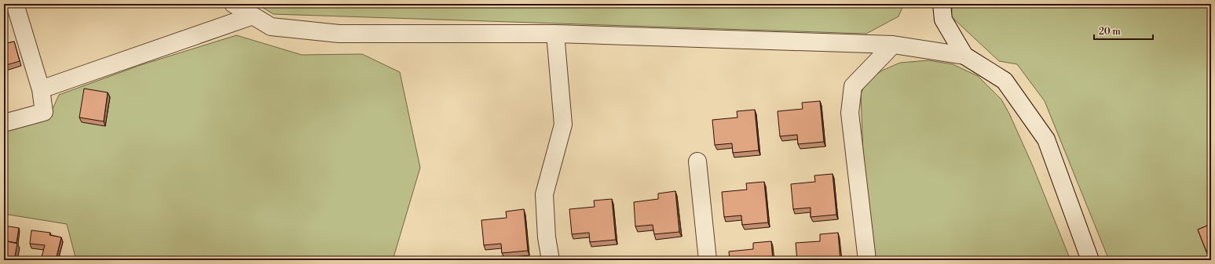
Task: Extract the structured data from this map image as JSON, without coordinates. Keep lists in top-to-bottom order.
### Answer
{
  "scale_bar": "20 m"
}
